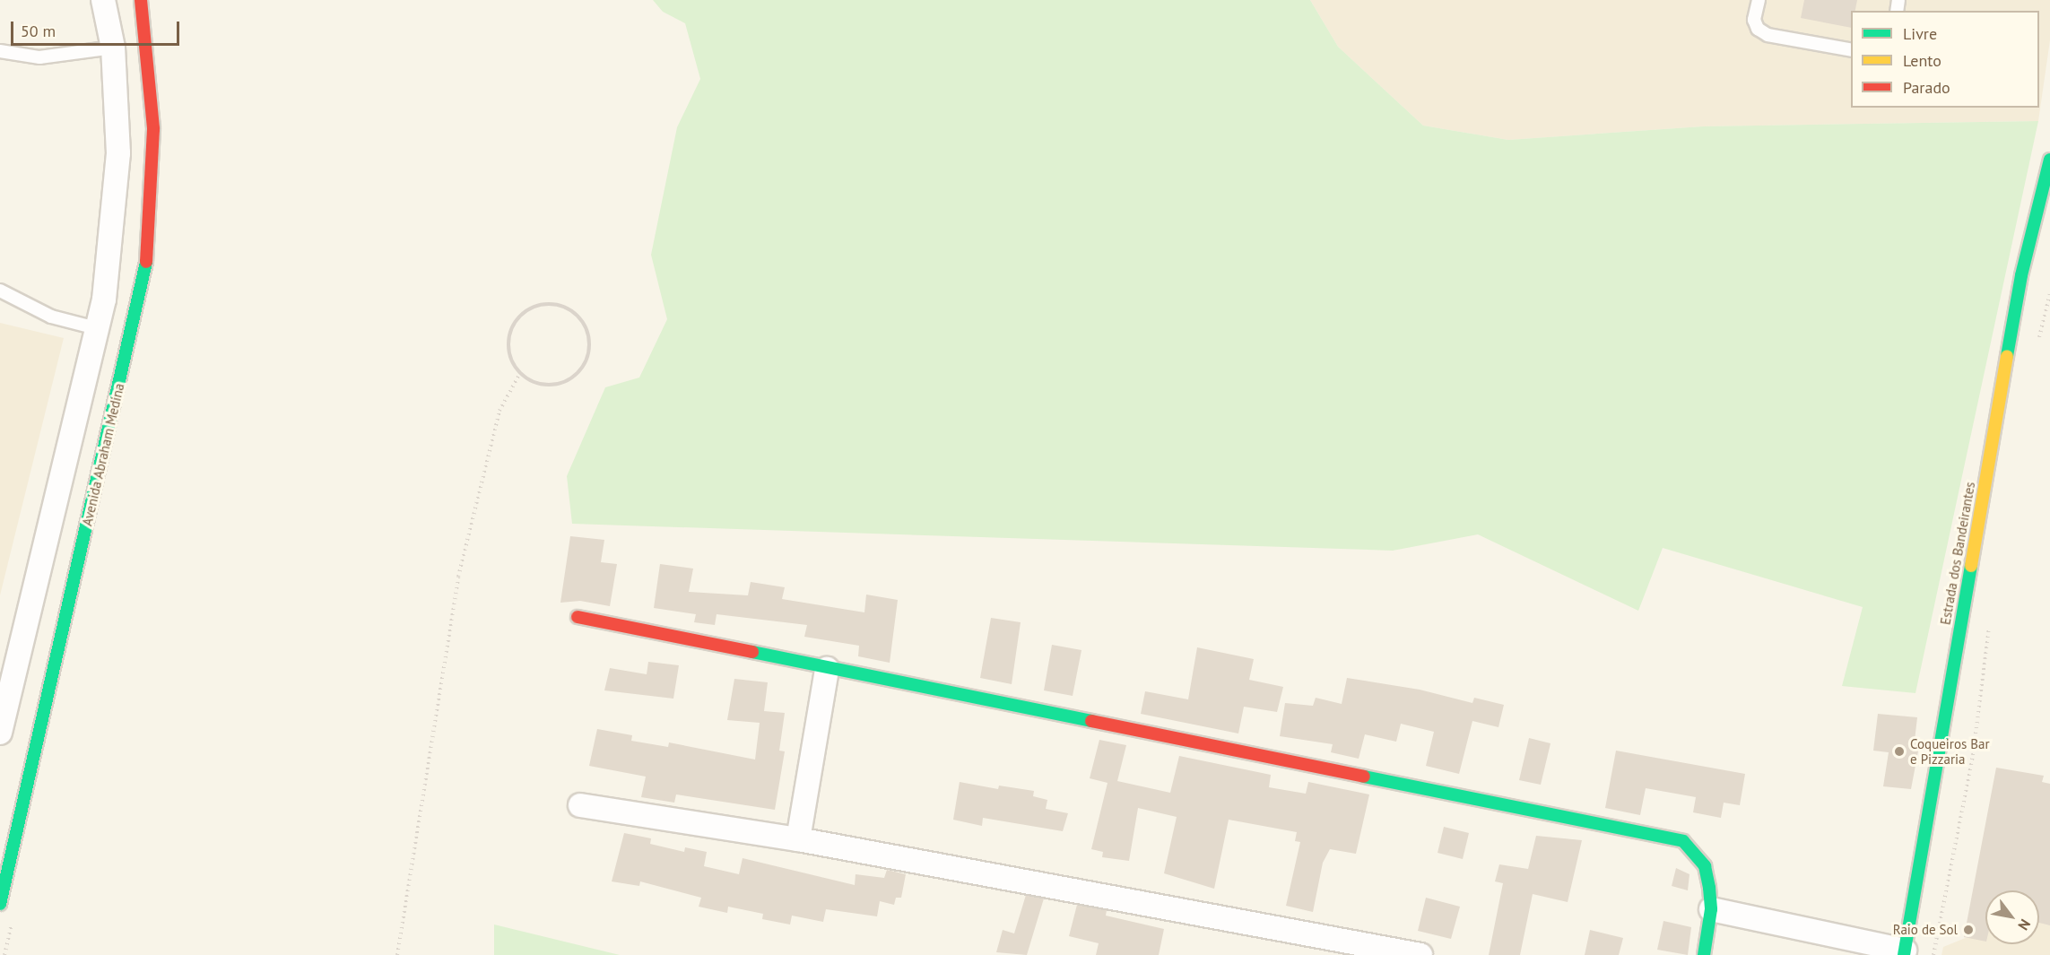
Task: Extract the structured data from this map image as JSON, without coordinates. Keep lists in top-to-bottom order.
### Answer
{
  "streets": {
    "street": ["Avenida Abraham Medina", "Estrada dos Bandeirantes"]
  },
  "places": ["Coqueiros Bar e Pizzaria", "Raio de Sol"],
  "legend": ["Livre", "Lento", "Parado"],
  "scale_bar": "50 m",
  "north": "bottom right"
}
